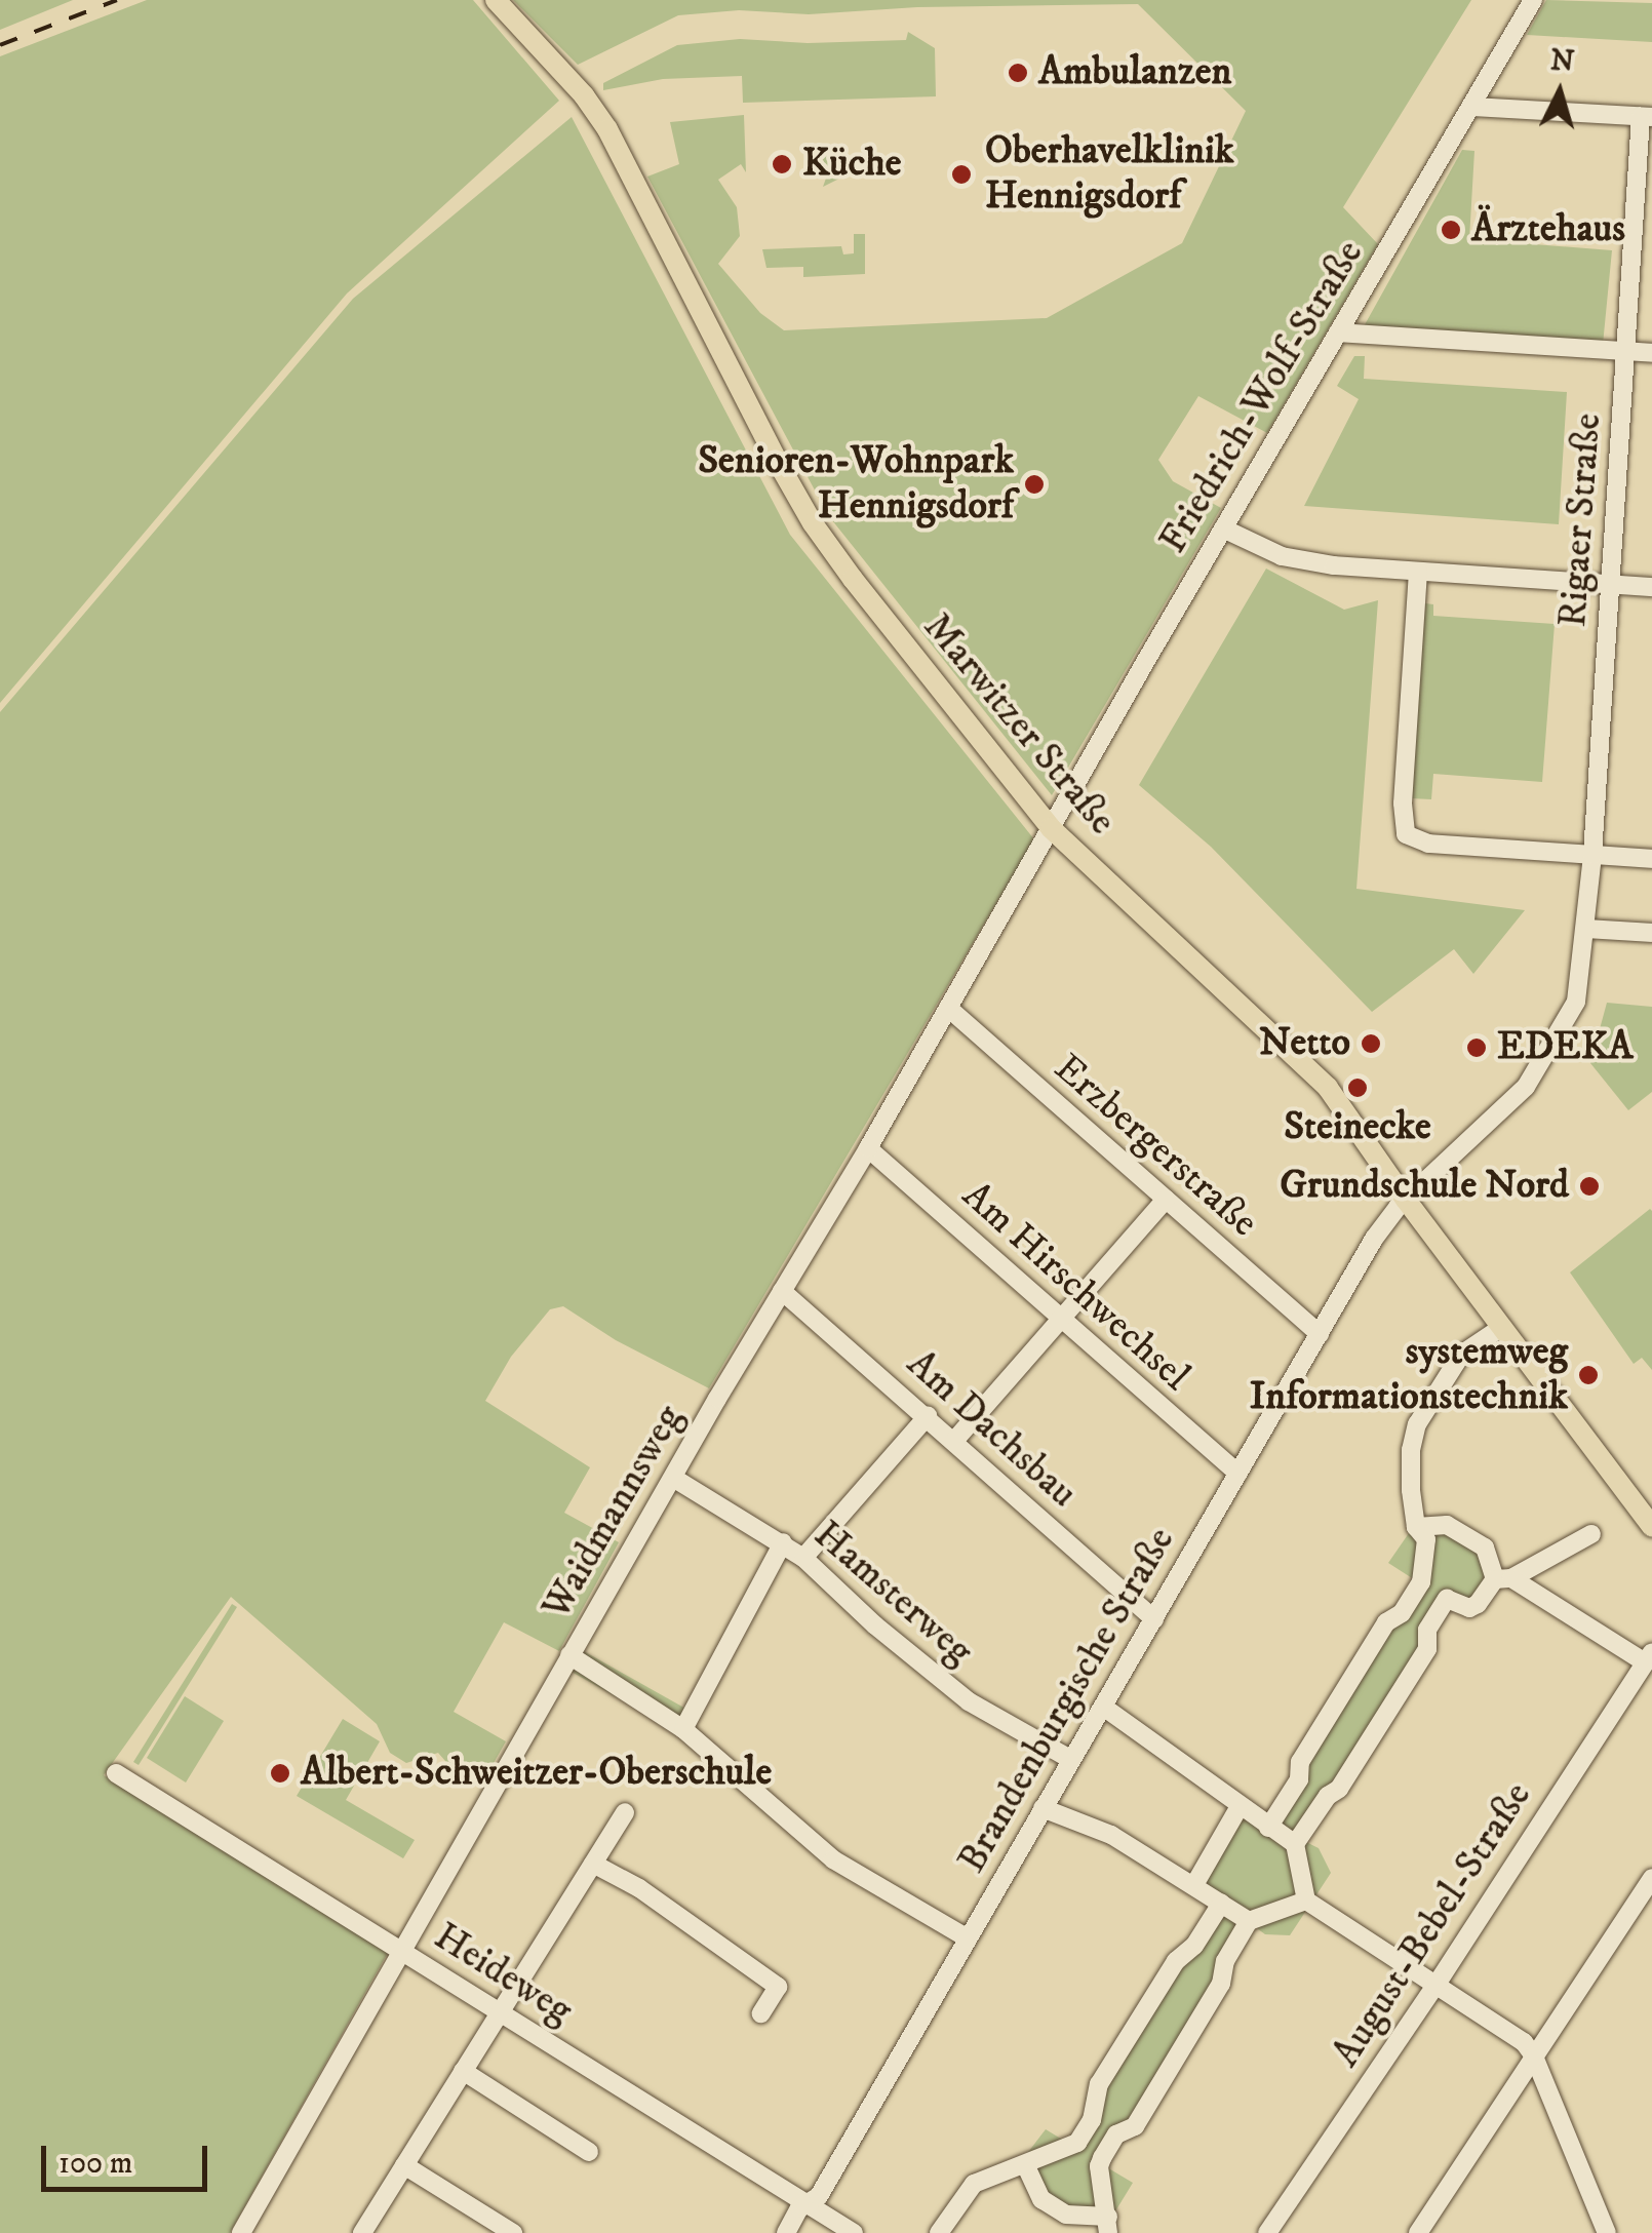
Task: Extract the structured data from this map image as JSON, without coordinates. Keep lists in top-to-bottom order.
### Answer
{
  "streets": {
    "main road": ["Marwitzer Straße"],
    "street": [
      "Friedrich-Wolf-Straße",
      "Rigaer Straße",
      "Erzbergerstraße",
      "Am Hirschwechsel",
      "Am Dachsbau",
      "Waidmannsweg",
      "Hamsterweg",
      "Brandenburgische Straße",
      "August-Bebel-Straße",
      "Heideweg"
    ]
  },
  "crossings": [
    ["Friedrich-Wolf-Straße", "Marwitzer Straße"],
    ["Friedrich-Wolf-Straße", "Waidmannsweg"],
    ["Rigaer Straße", "Marwitzer Straße"],
    ["Rigaer Straße", "Brandenburgische Straße"],
    ["Marwitzer Straße", "Waidmannsweg"],
    ["Marwitzer Straße", "Brandenburgische Straße"],
    ["Erzbergerstraße", "Waidmannsweg"],
    ["Erzbergerstraße", "Brandenburgische Straße"],
    ["Am Hirschwechsel", "Waidmannsweg"],
    ["Am Hirschwechsel", "Brandenburgische Straße"],
    ["Am Dachsbau", "Waidmannsweg"],
    ["Am Dachsbau", "Brandenburgische Straße"],
    ["Waidmannsweg", "Hamsterweg"],
    ["Waidmannsweg", "Heideweg"],
    ["Hamsterweg", "Brandenburgische Straße"],
    ["Brandenburgische Straße", "Heideweg"]
  ],
  "places": [
    "Ambulanzen",
    "Küche",
    "Oberhavelklinik Hennigsdorf",
    "Ärztehaus",
    "Senioren-Wohnpark Hennigsdorf",
    "Netto",
    "EDEKA",
    "Steinecke",
    "Grundschule Nord",
    "systemweg Informationstechnik",
    "Albert-Schweitzer-Oberschule"
  ],
  "scale_bar": "100 m",
  "north": "top"
}
